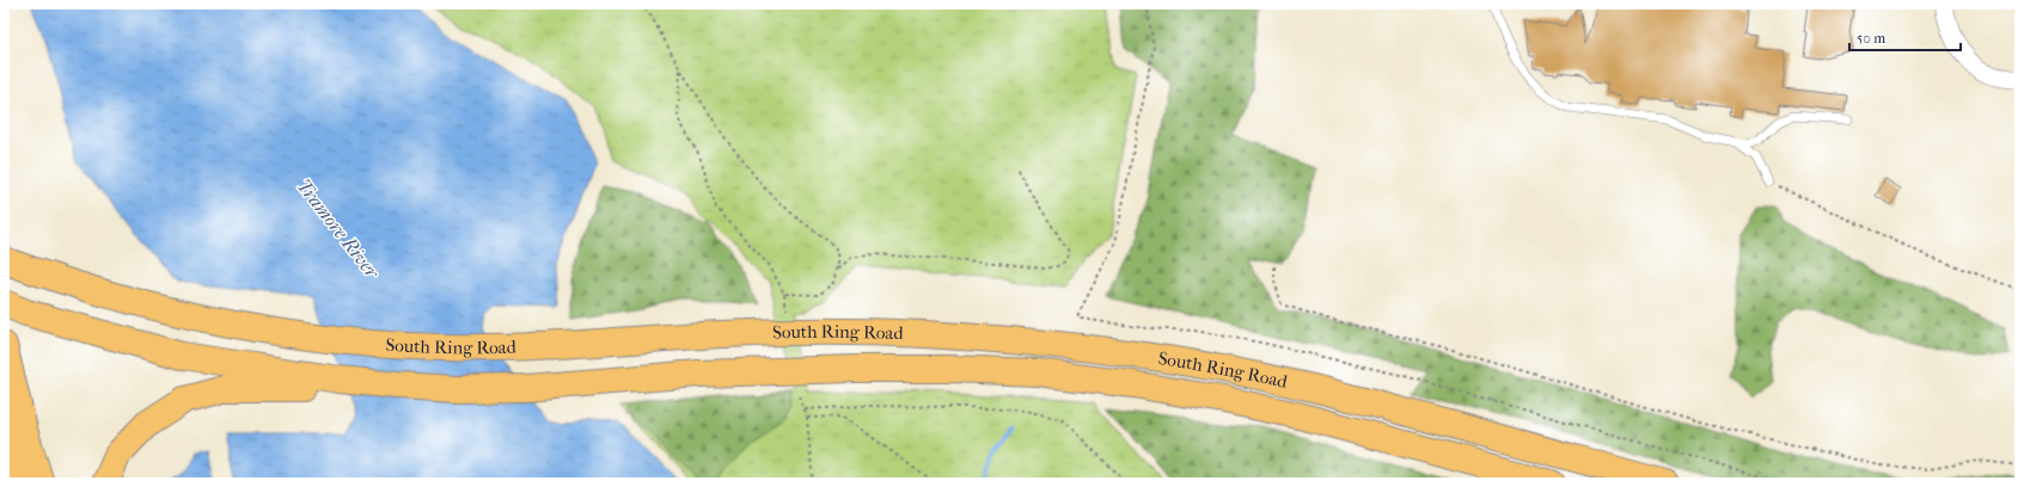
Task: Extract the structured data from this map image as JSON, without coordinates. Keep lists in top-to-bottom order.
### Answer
{
  "streets": {
    "highway": ["South Ring Road"]
  },
  "water": ["Tramore River"],
  "scale_bar": "50 m"
}
